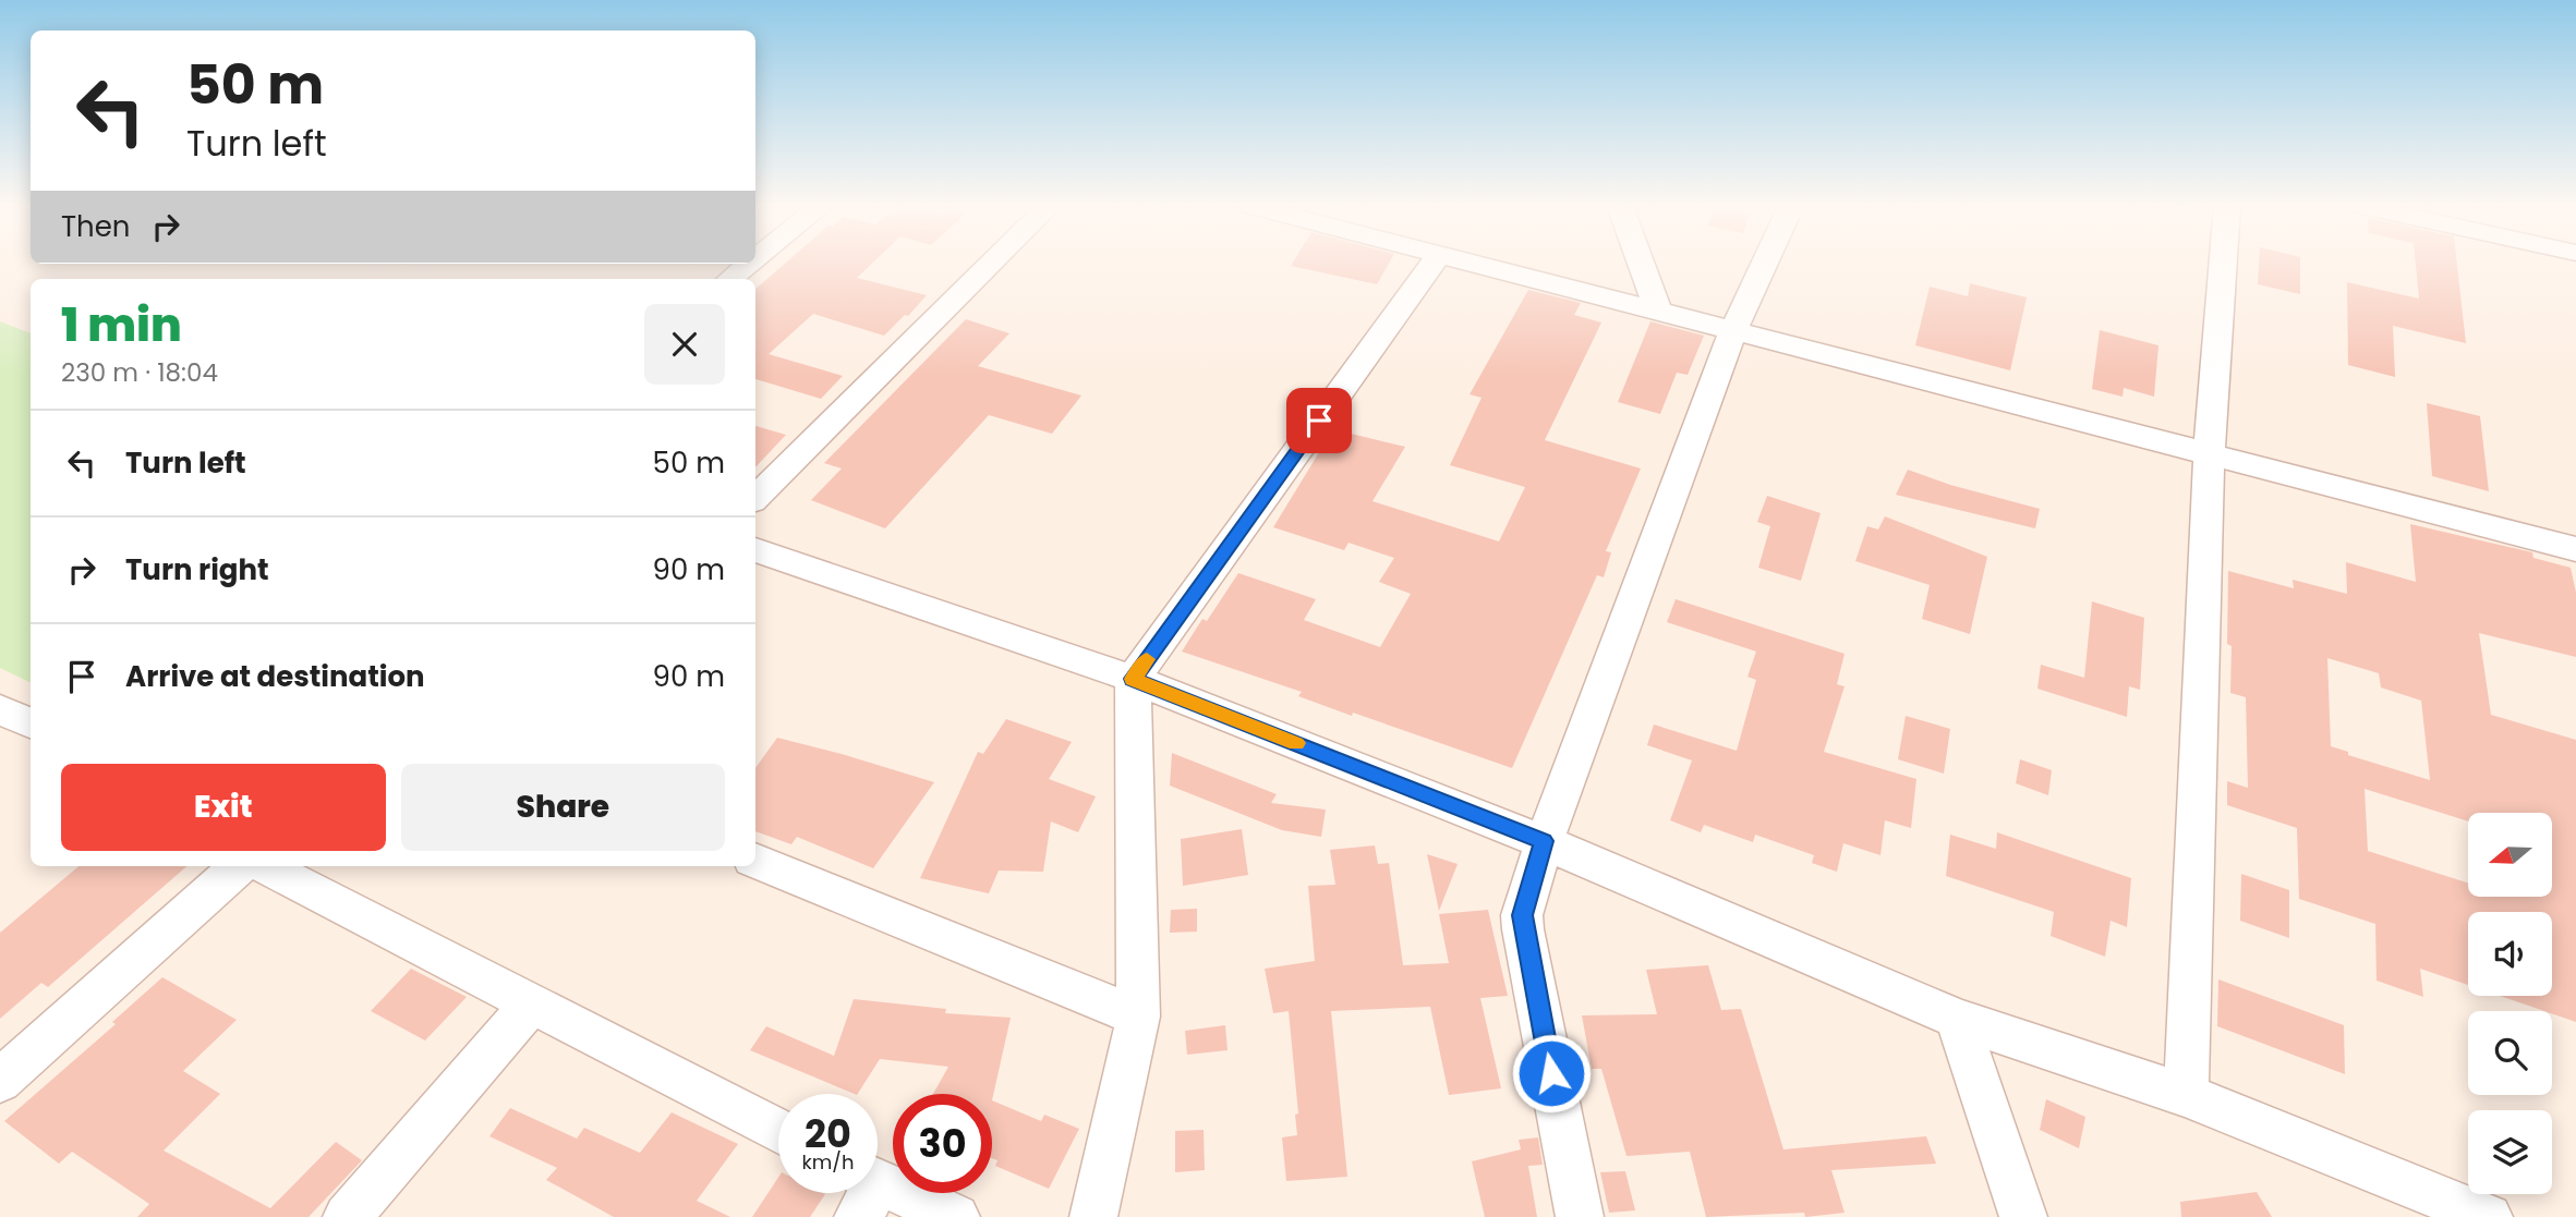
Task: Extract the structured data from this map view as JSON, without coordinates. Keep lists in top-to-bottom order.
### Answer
{
  "north": "left",
  "page": {
    "turn": ["50 m", "Turn left"],
    "then": "Then",
    "heading": ["1 min", "230 m · 18:04"],
    "list": [
      {
        "name": "Turn left",
        "value": "50 m"
      },
      {
        "name": "Turn right",
        "value": "90 m"
      },
      {
        "name": "Arrive at destination",
        "value": "90 m"
      }
    ],
    "buttons": ["Exit", "Share"],
    "speed": "20 km/h",
    "limit": "30"
  }
}
